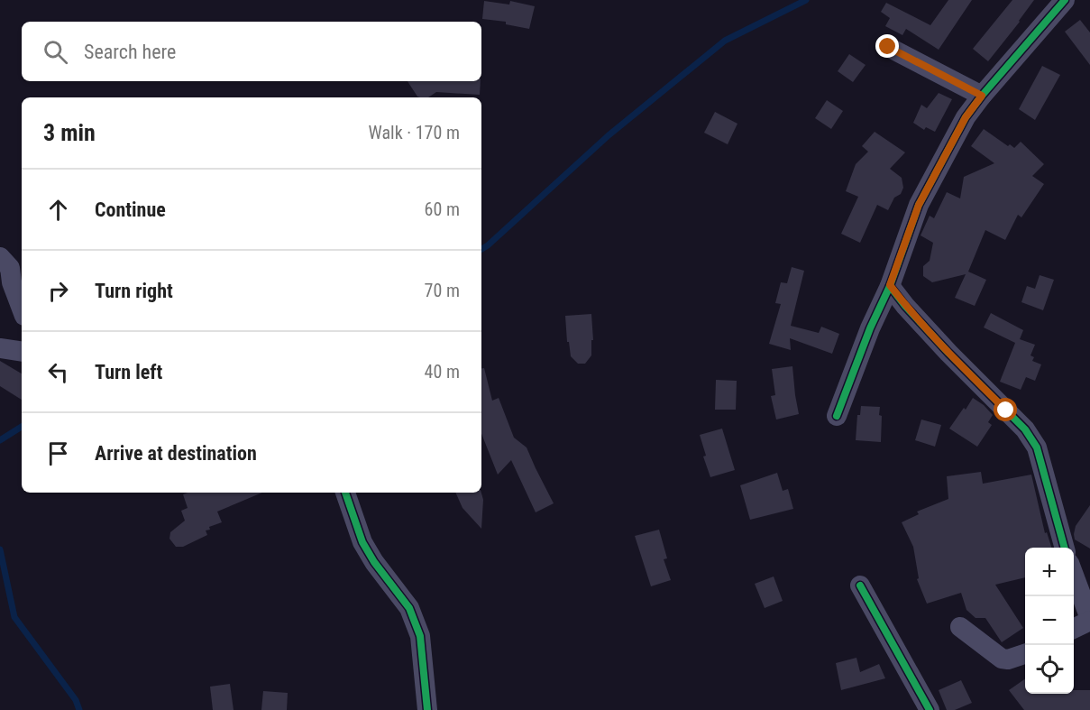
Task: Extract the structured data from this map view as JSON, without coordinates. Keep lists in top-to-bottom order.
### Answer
{
  "page": {
    "search": "Search here",
    "heading": ["3 min", "Walk · 170 m"],
    "list": [
      ["Continue", "60 m"],
      ["Turn right", "70 m"],
      ["Turn left", "40 m"],
      "Arrive at destination"
    ],
    "map_buttons": ["+", "−"]
  }
}
